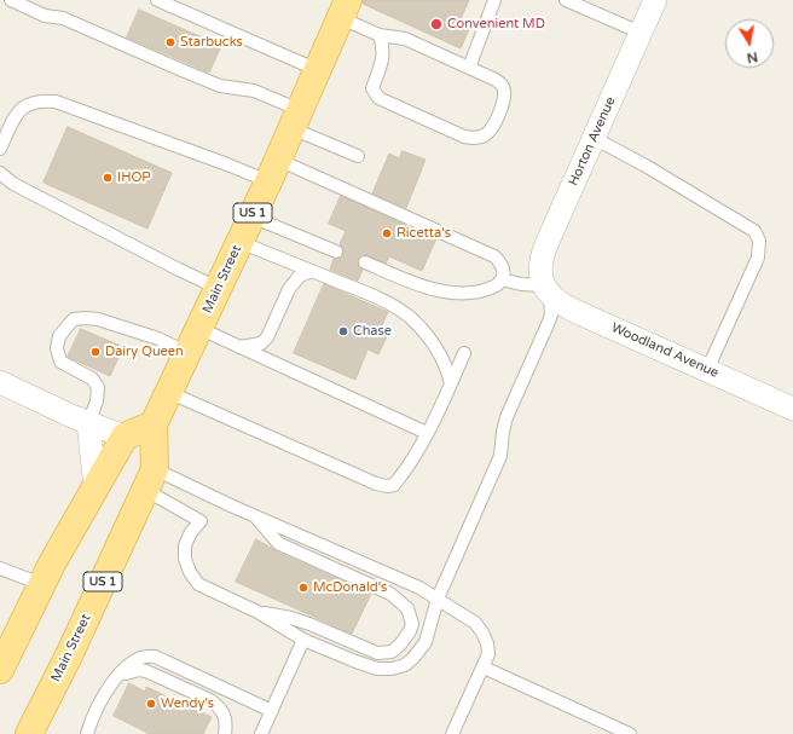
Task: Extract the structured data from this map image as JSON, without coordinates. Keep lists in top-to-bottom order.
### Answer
{
  "streets": {
    "main road": ["US 1", "Main Street"],
    "street": ["Horton Avenue", "Woodland Avenue"]
  },
  "crossings": [
    ["Horton Avenue", "Woodland Avenue"]
  ],
  "places": [
    "Convenient MD",
    "Starbucks",
    "IHOP",
    "Ricetta's",
    "Chase",
    "Dairy Queen",
    "McDonald's",
    "Wendy's"
  ],
  "north": "bottom"
}
